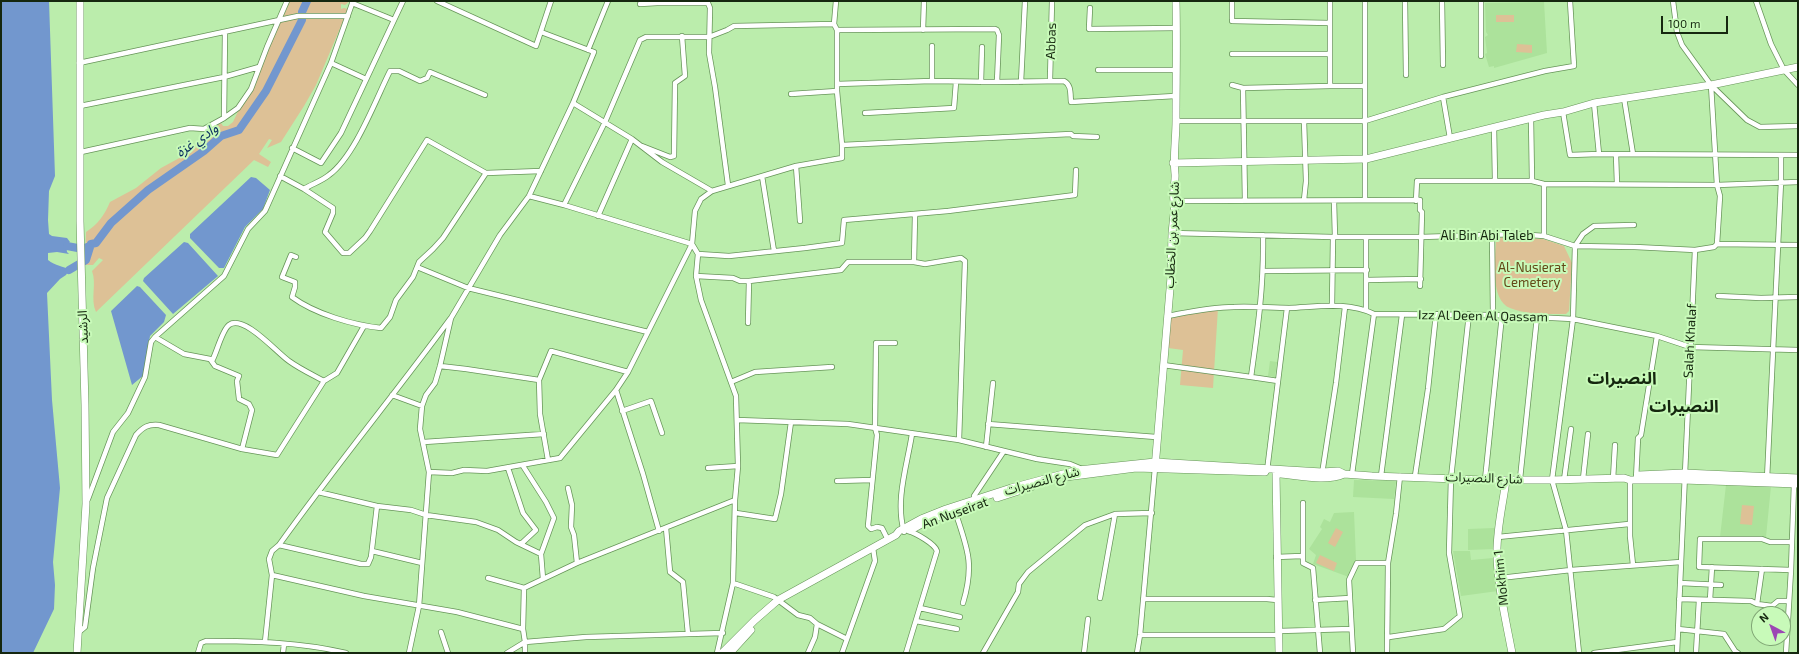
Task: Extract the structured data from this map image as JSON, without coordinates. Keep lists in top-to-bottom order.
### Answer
{
  "streets": {
    "main road": [
      "شارع عمر بن الخطاب",
      "الرشيد",
      "شارع النصيرات",
      "An Nuseirat",
      "Mokhim 1"
    ],
    "street": [
      "Abbas",
      "Ali Bin Abi Taleb",
      "Izz Al Deen Al Qassam",
      "Salah Khalaf"
    ]
  },
  "crossings": [
    ["شارع عمر بن الخطاب", "Ali Bin Abi Taleb"],
    ["شارع عمر بن الخطاب", "Izz Al Deen Al Qassam"],
    ["شارع عمر بن الخطاب", "شارع النصيرات"],
    ["Ali Bin Abi Taleb", "Salah Khalaf"],
    ["Izz Al Deen Al Qassam", "Salah Khalaf"],
    ["Salah Khalaf", "شارع النصيرات"],
    ["شارع النصيرات", "An Nuseirat"],
    ["شارع النصيرات", "Mokhim 1"]
  ],
  "districts": ["النصيرات", "النصيرات"],
  "water": ["وادي غزة"],
  "parks": ["Al-Nusierat Cemetery"],
  "scale_bar": "100 m",
  "north": "top left"
}
